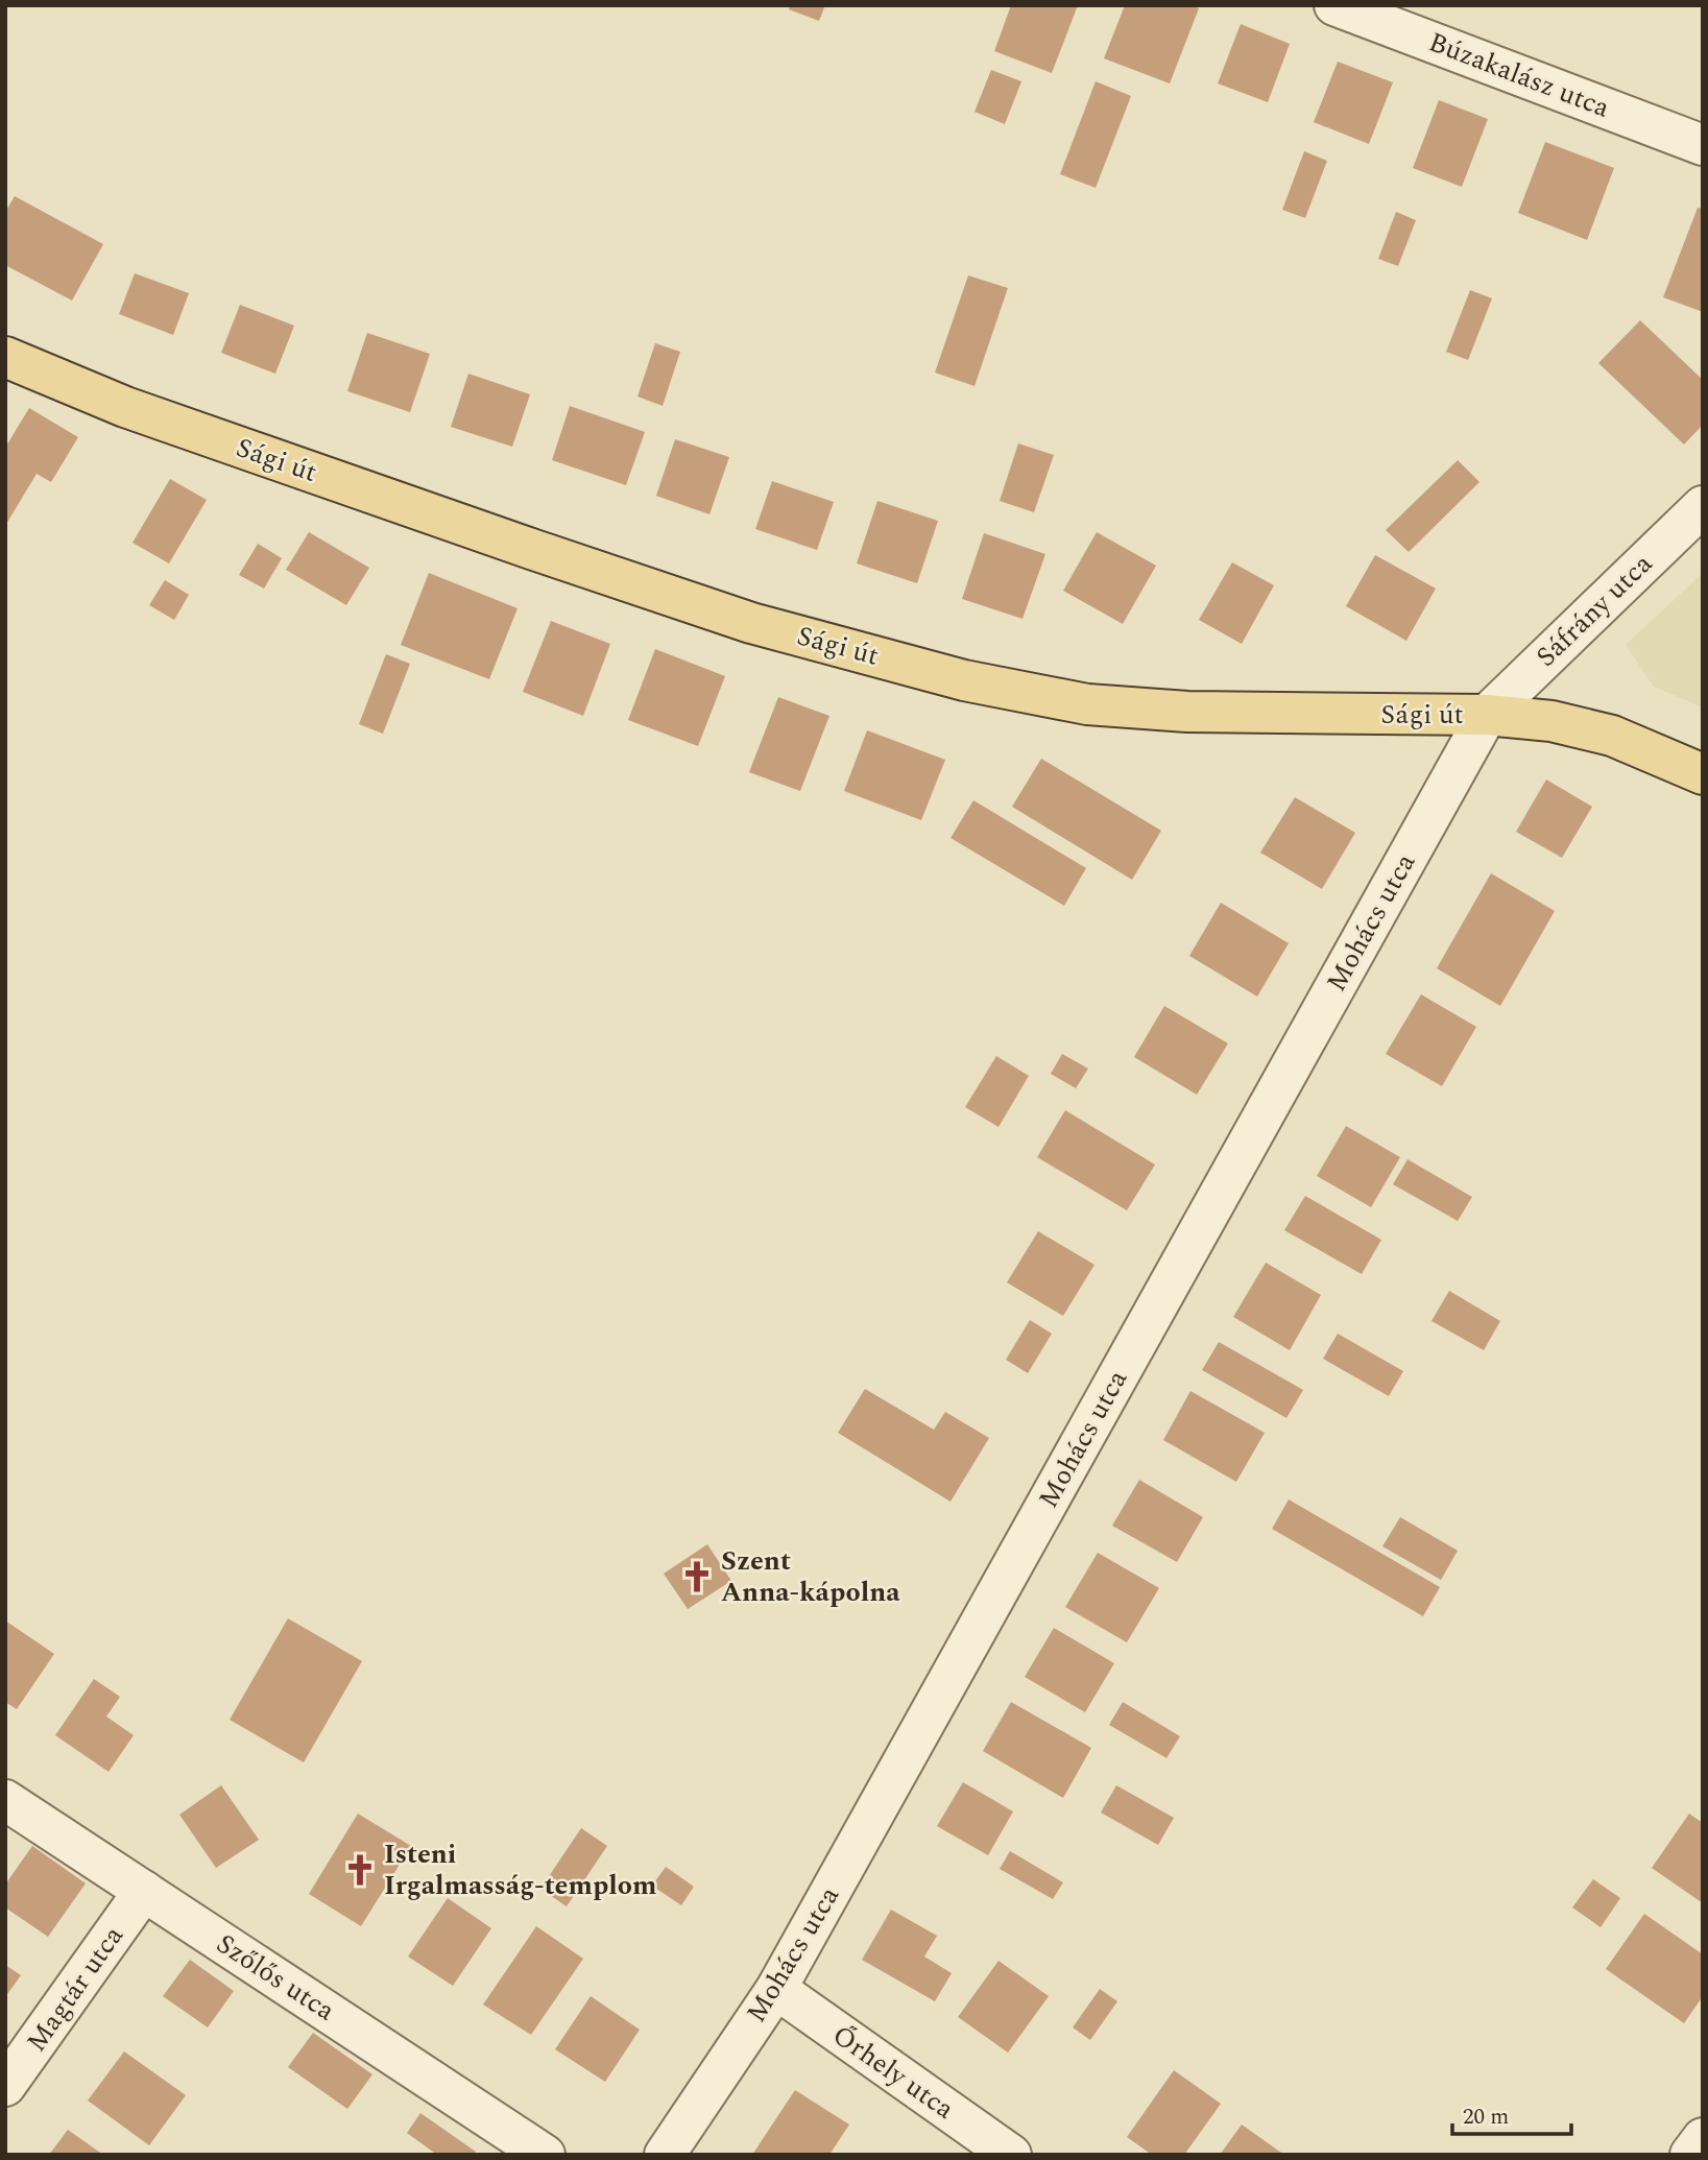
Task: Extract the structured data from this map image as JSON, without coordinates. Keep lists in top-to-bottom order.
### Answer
{
  "streets": {
    "main road": ["Sági út"],
    "street": [
      "Búzakalász utca",
      "Sáfrány utca",
      "Mohács utca",
      "Szőlős utca",
      "Magtár utca",
      "Őrhely utca"
    ]
  },
  "crossings": [
    ["Sági út", "Sáfrány utca"],
    ["Sági út", "Mohács utca"],
    ["Sáfrány utca", "Mohács utca"],
    ["Mohács utca", "Őrhely utca"],
    ["Szőlős utca", "Magtár utca"]
  ],
  "places": {
    "church": ["Szent Anna-kápolna", "Isteni Irgalmasság-templom"]
  },
  "scale_bar": "20 m"
}
